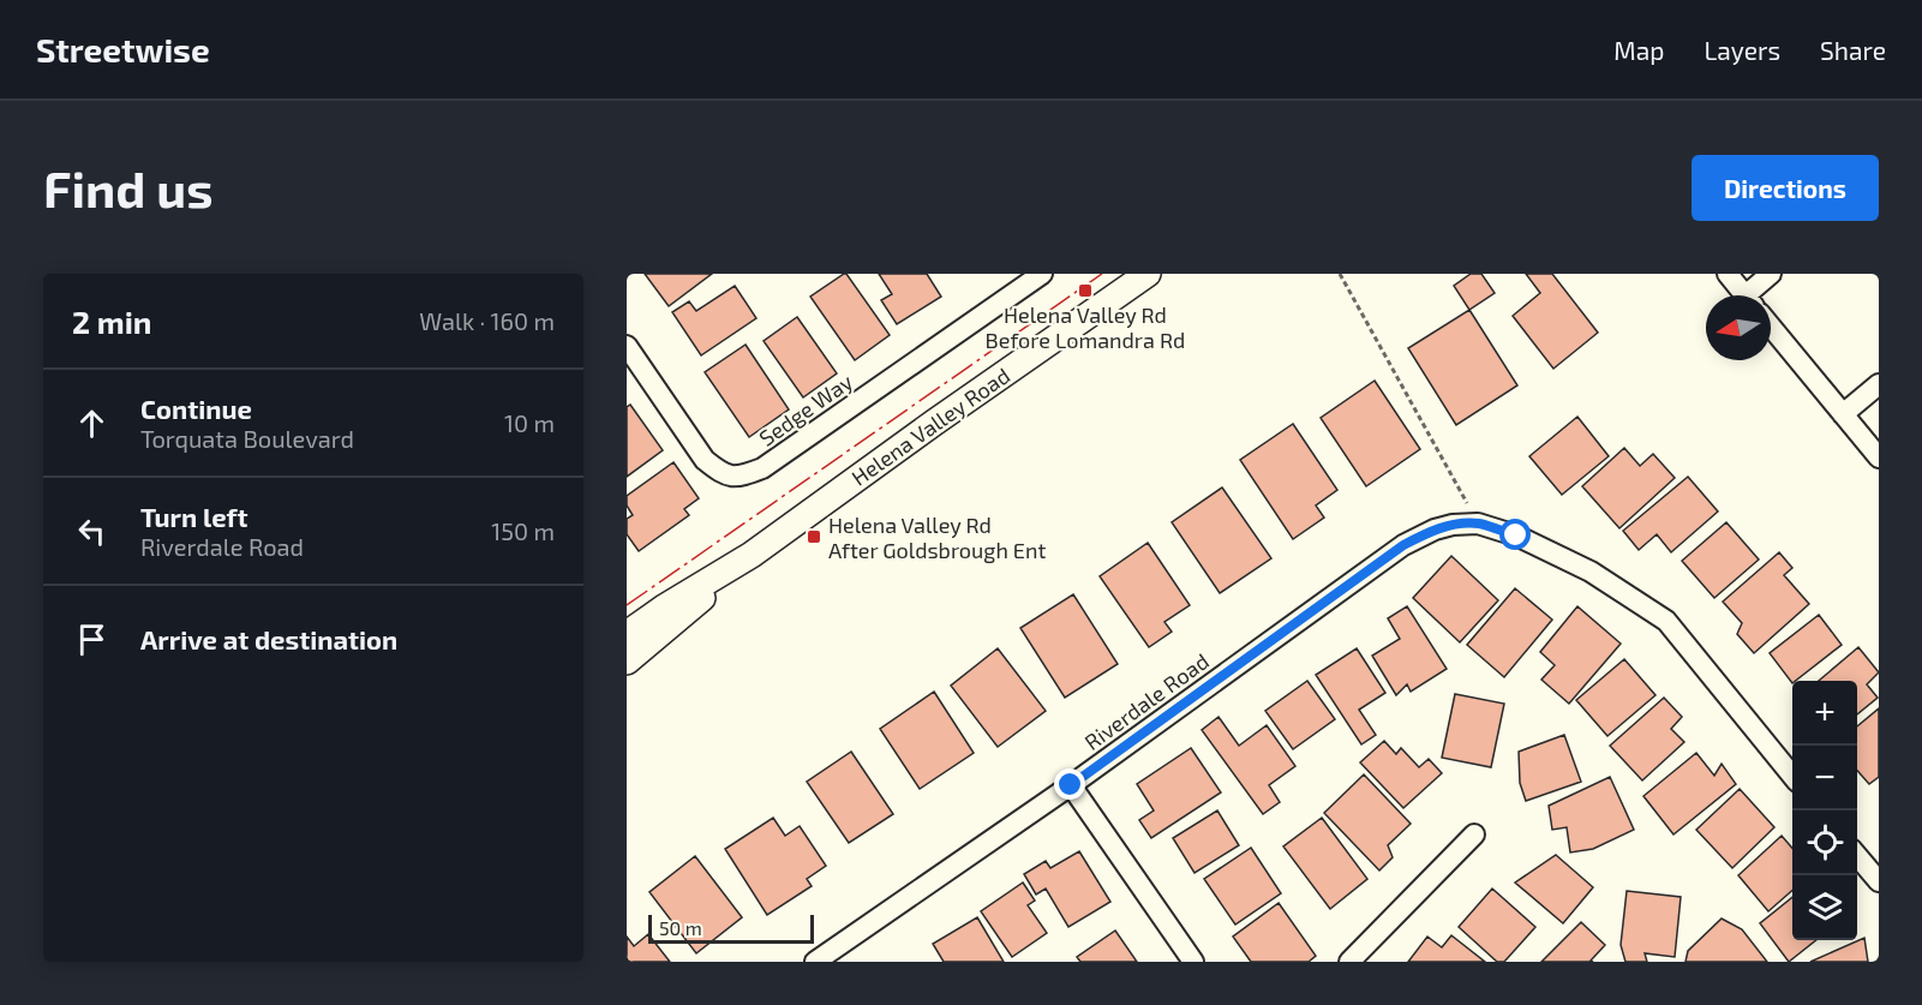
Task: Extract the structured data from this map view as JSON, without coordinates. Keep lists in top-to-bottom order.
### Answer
{
  "streets": {
    "street": ["Sedge Way", "Helena Valley Road", "Riverdale Road"]
  },
  "places": {
    "transit": ["Helena Valley Rd Before Lomandra Rd", "Helena Valley Rd After Goldsbrough Ent"]
  },
  "scale_bar": "50 m",
  "north": "left",
  "page": {
    "header": "Streetwise",
    "nav": ["Map", "Layers", "Share"],
    "buttons": "Directions",
    "title": "Find us",
    "heading": ["2 min", "Walk · 160 m"],
    "list": [
      ["Continue", "Torquata Boulevard", "10 m"],
      ["Turn left", "Riverdale Road", "150 m"],
      "Arrive at destination"
    ],
    "map_buttons": ["+", "−"],
    "scale": "50 m"
  }
}
